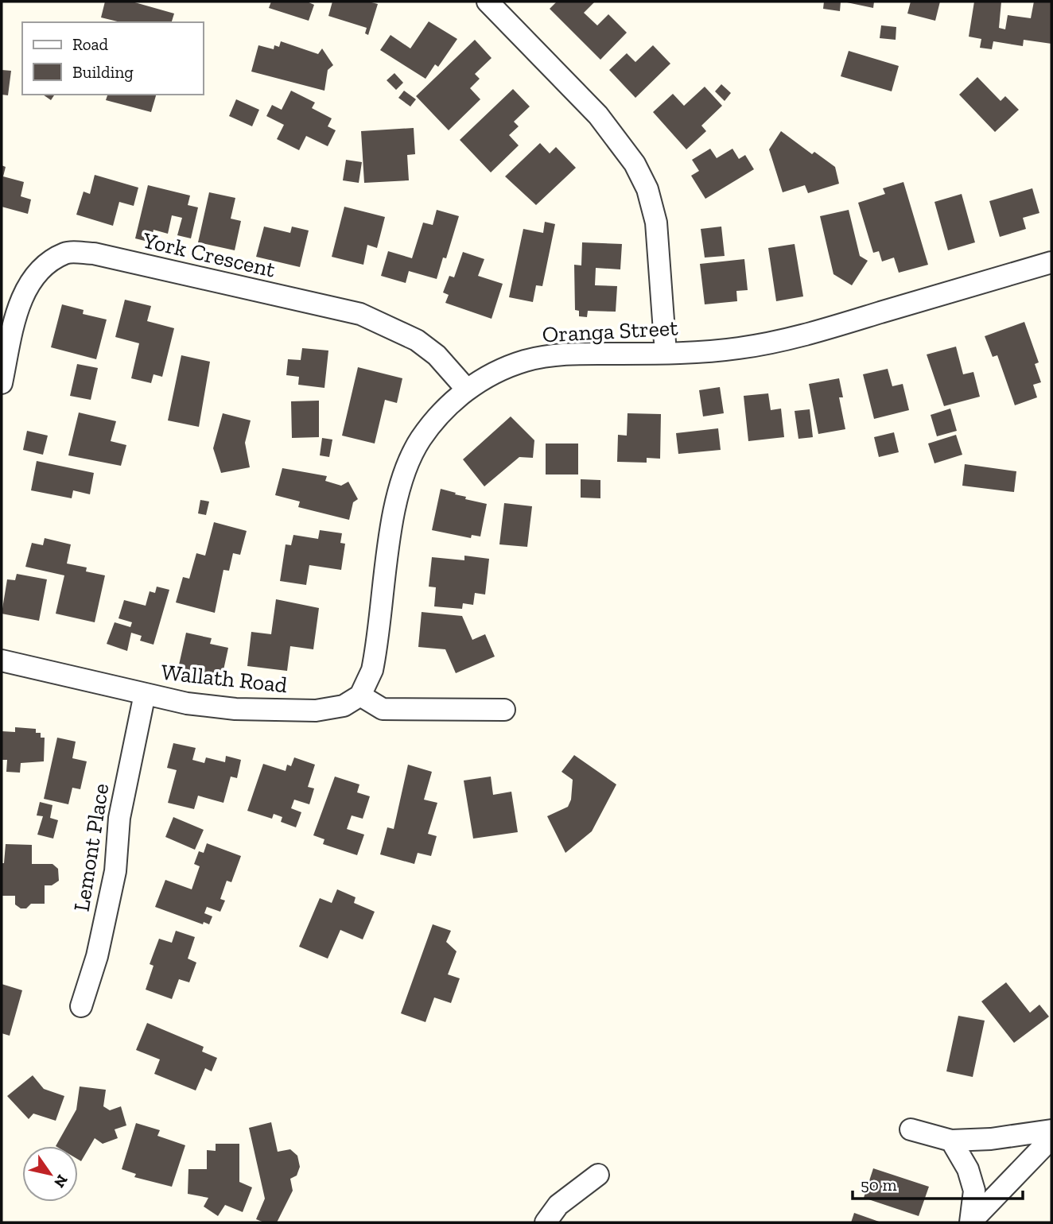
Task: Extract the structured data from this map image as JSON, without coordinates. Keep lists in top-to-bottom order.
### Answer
{
  "streets": {
    "street": [
      "York Crescent",
      "Oranga Street",
      "Wallath Road",
      "Lemont Place"
    ]
  },
  "crossings": [
    ["York Crescent", "Oranga Street"],
    ["Oranga Street", "Wallath Road"],
    ["Wallath Road", "Lemont Place"]
  ],
  "legend": ["Road", "Building"],
  "scale_bar": "50 m",
  "north": "bottom right"
}
